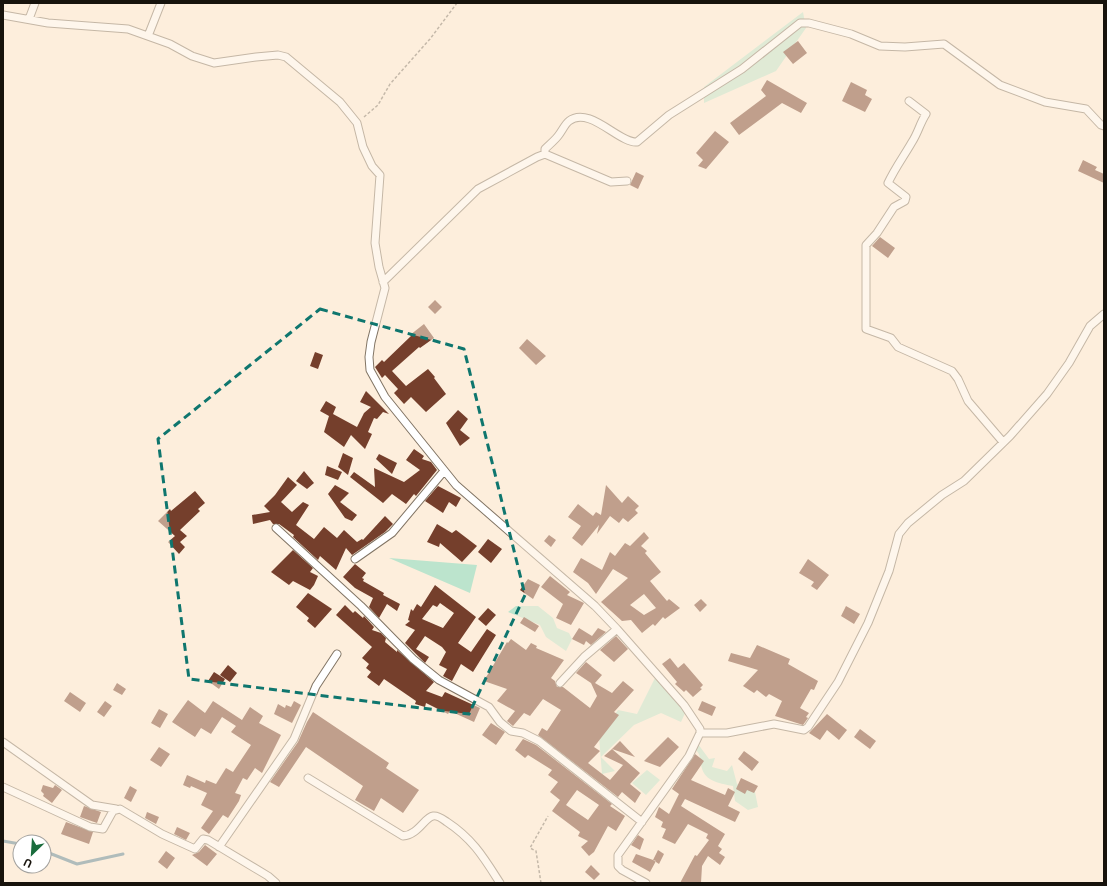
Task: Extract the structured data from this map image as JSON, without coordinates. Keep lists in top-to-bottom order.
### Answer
{
  "north": "bottom left"
}
